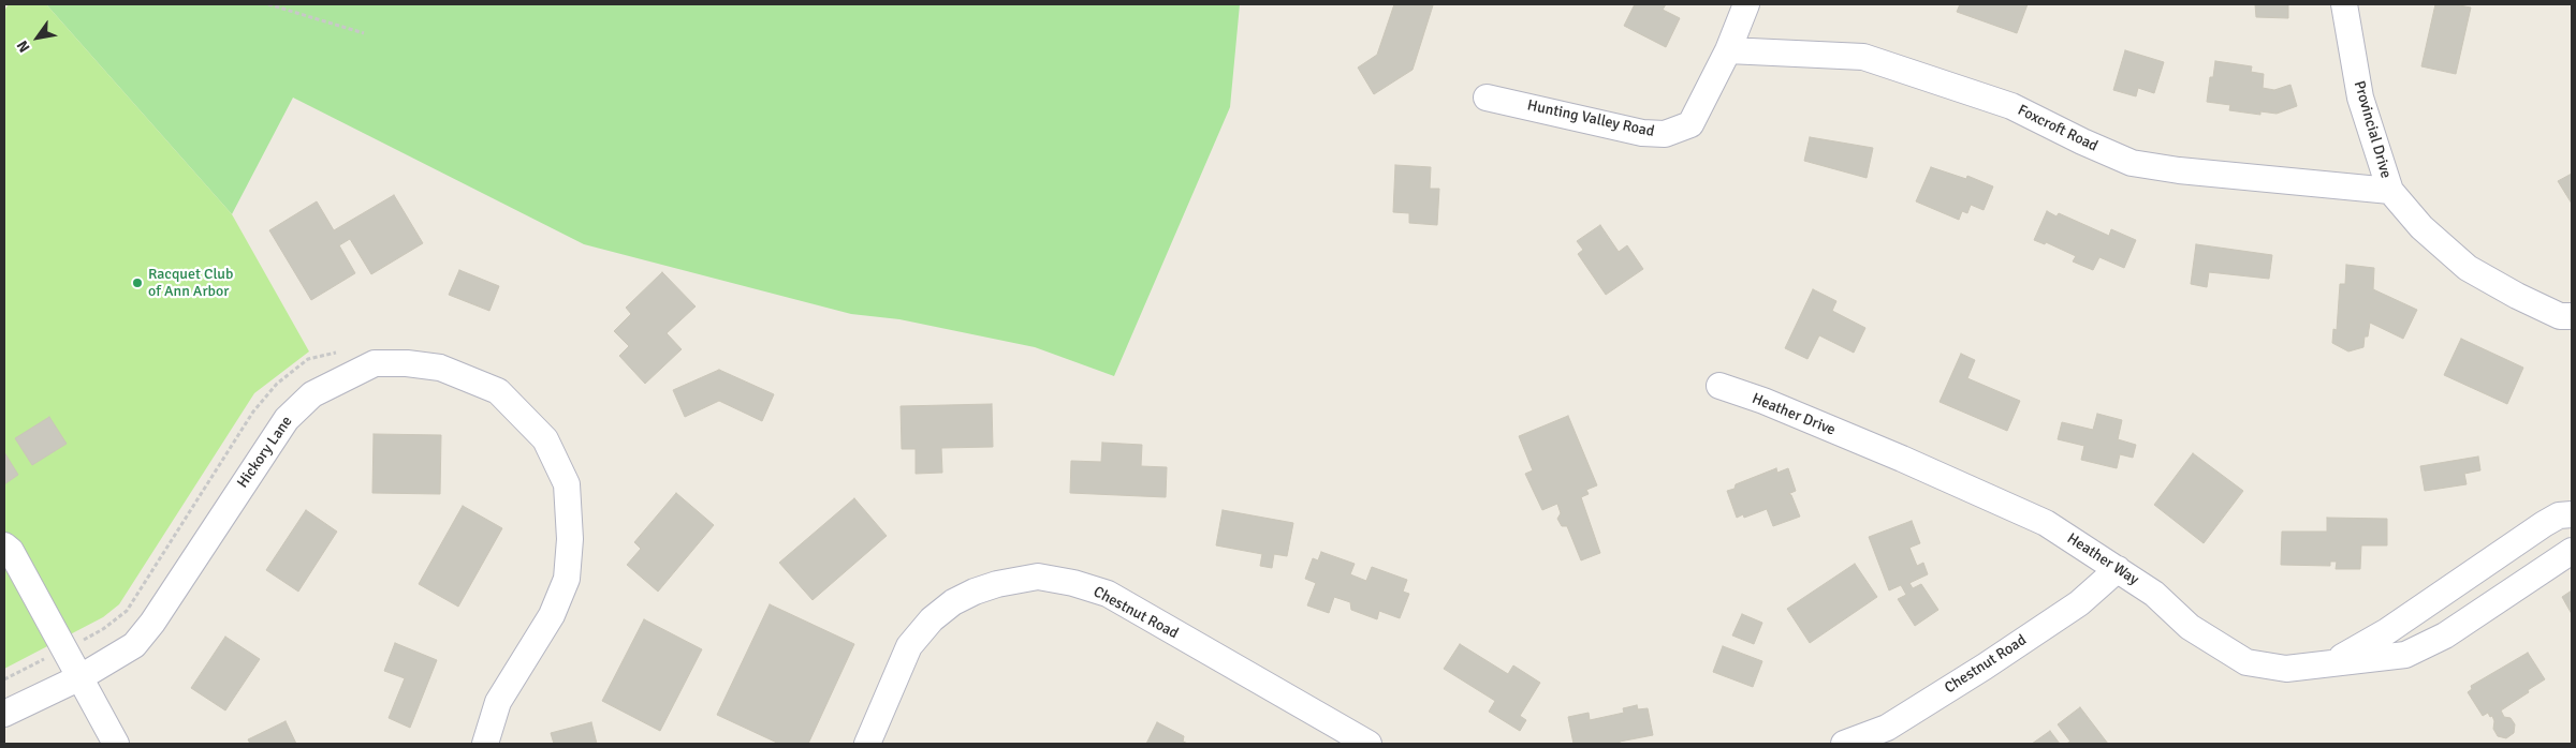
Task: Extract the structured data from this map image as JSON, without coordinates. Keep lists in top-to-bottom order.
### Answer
{
  "streets": {
    "street": [
      "Hunting Valley Road",
      "Foxcroft Road",
      "Provincial Drive",
      "Heather Drive",
      "Hickory Lane",
      "Heather Way",
      "Chestnut Road"
    ]
  },
  "crossings": [
    ["Hunting Valley Road", "Foxcroft Road"],
    ["Foxcroft Road", "Provincial Drive"],
    ["Heather Drive", "Heather Way"],
    ["Heather Way", "Chestnut Road"]
  ],
  "places": ["Racquet Club of Ann Arbor"],
  "north": "bottom left"
}
